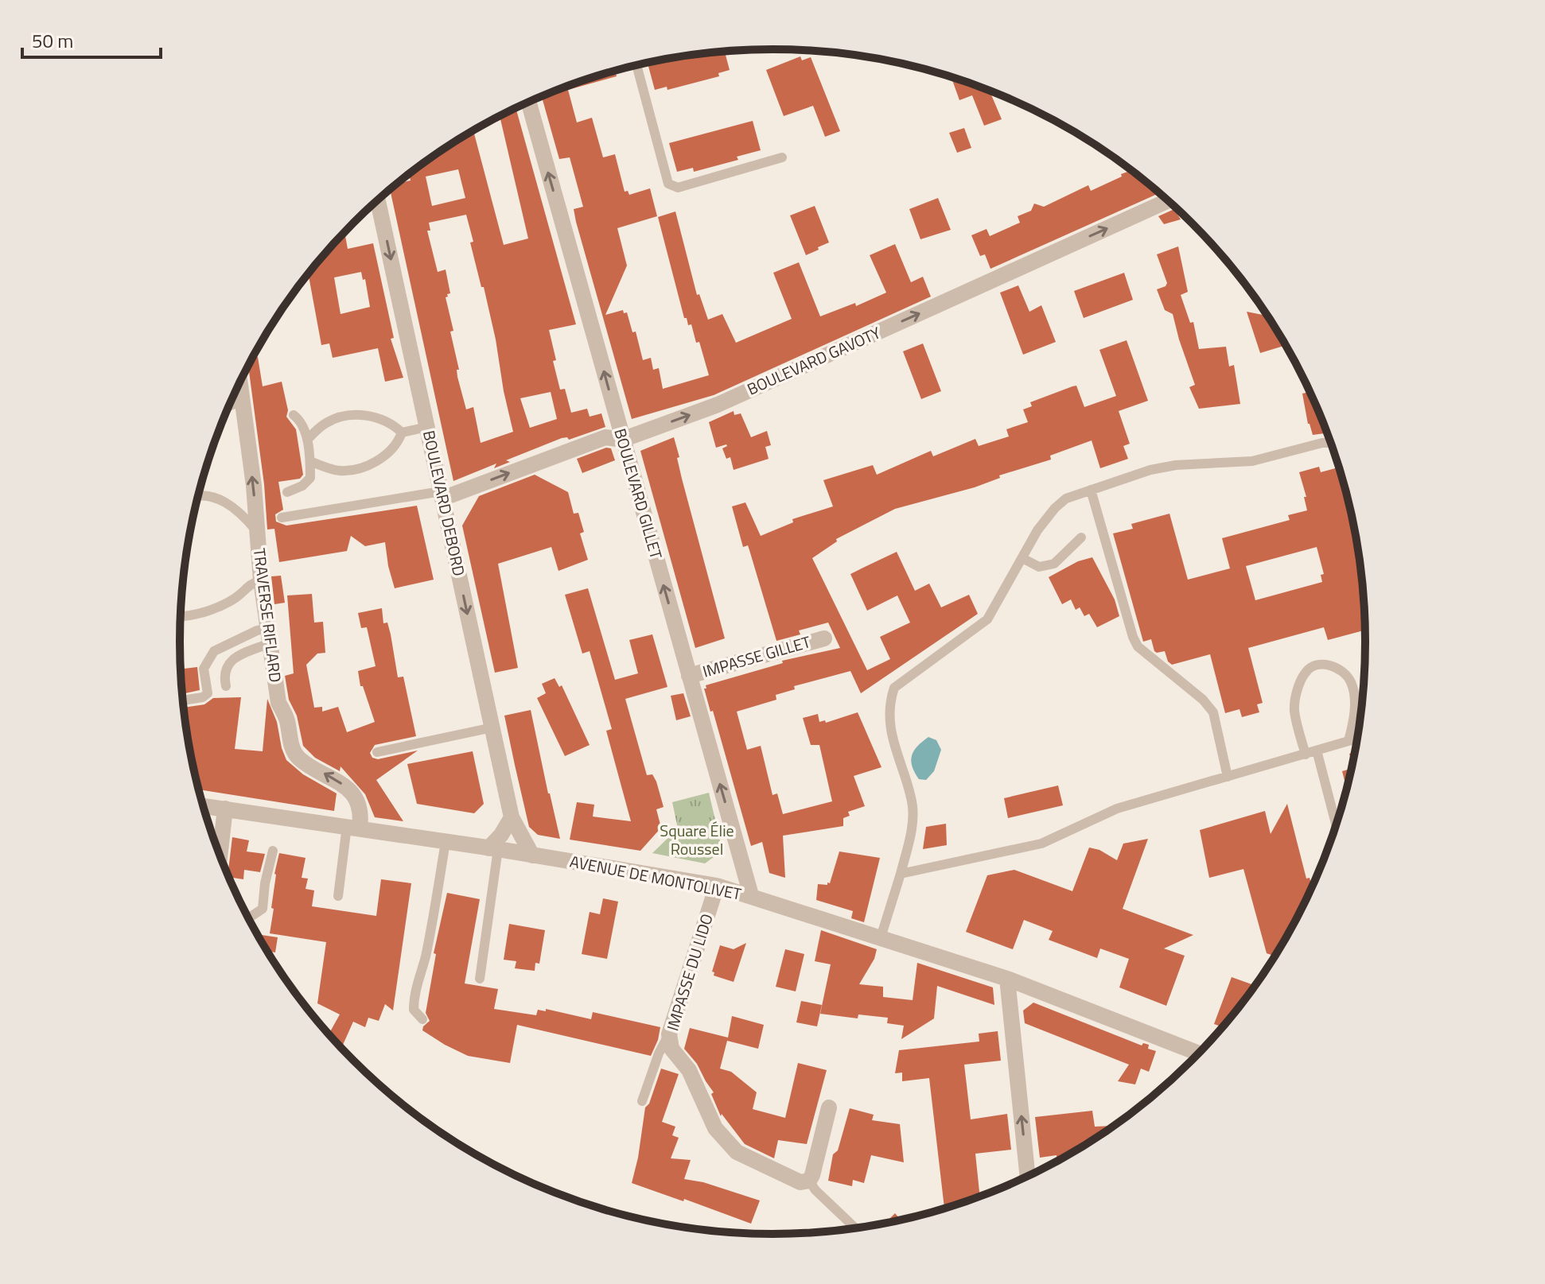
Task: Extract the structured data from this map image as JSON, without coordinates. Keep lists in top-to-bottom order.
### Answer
{
  "streets": {
    "street": [
      "BOULEVARD GAVOTY",
      "BOULEVARD GILLET",
      "BOULEVARD DEBORD",
      "TRAVERSE RIFLARD",
      "IMPASSE GILLET",
      "AVENUE DE MONTOLIVET",
      "IMPASSE DU LIDO"
    ]
  },
  "crossings": [
    ["BOULEVARD GAVOTY", "BOULEVARD GILLET"],
    ["BOULEVARD GAVOTY", "BOULEVARD DEBORD"],
    ["BOULEVARD GILLET", "IMPASSE GILLET"],
    ["BOULEVARD GILLET", "AVENUE DE MONTOLIVET"],
    ["BOULEVARD DEBORD", "AVENUE DE MONTOLIVET"],
    ["TRAVERSE RIFLARD", "AVENUE DE MONTOLIVET"],
    ["AVENUE DE MONTOLIVET", "IMPASSE DU LIDO"]
  ],
  "one_way": [
    "BOULEVARD GAVOTY",
    "BOULEVARD GILLET",
    "BOULEVARD DEBORD",
    "TRAVERSE RIFLARD"
  ],
  "parks": ["Square Élie Roussel"],
  "scale_bar": "50 m"
}
